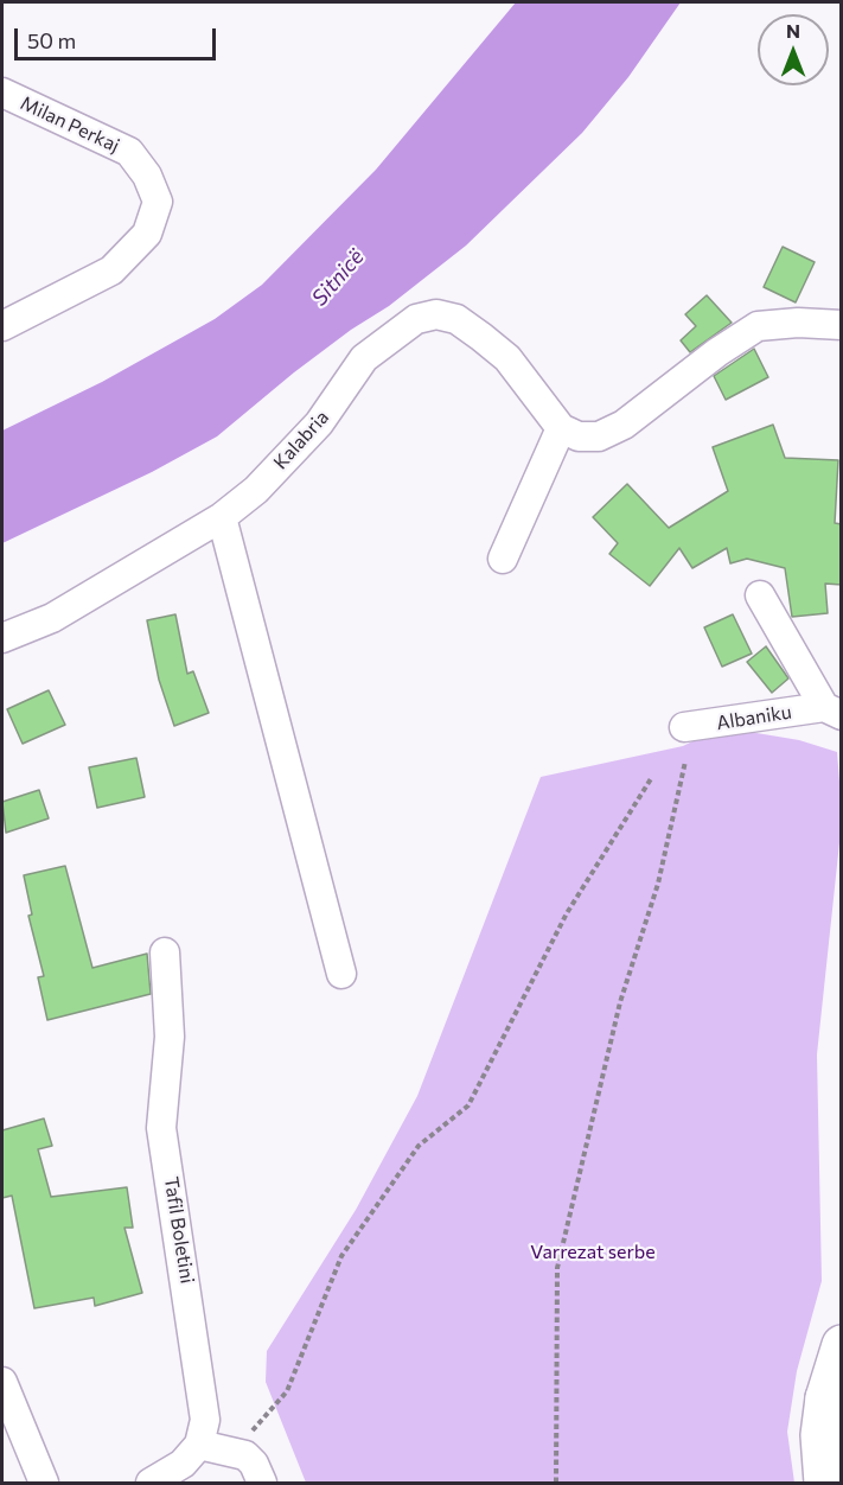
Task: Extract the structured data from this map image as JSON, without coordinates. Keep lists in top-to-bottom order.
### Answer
{
  "streets": {
    "street": [
      "Milan Perkaj",
      "Kalabria",
      "Albaniku",
      "Tafil Boletini"
    ]
  },
  "water": ["Sitnicë"],
  "parks": ["Varrezat serbe"],
  "scale_bar": "50 m",
  "north": "top"
}
